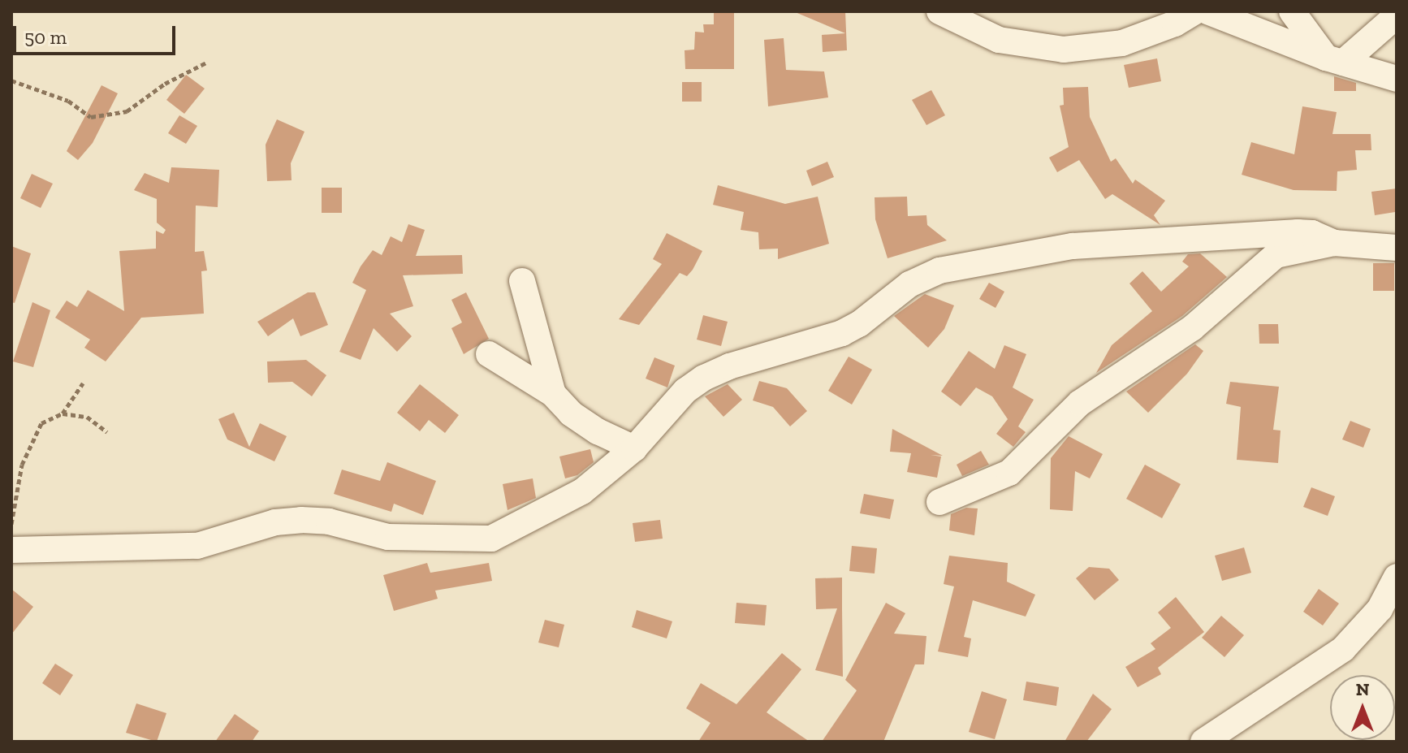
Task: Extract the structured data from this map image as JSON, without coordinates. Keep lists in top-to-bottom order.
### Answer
{
  "scale_bar": "50 m",
  "north": "top"
}
